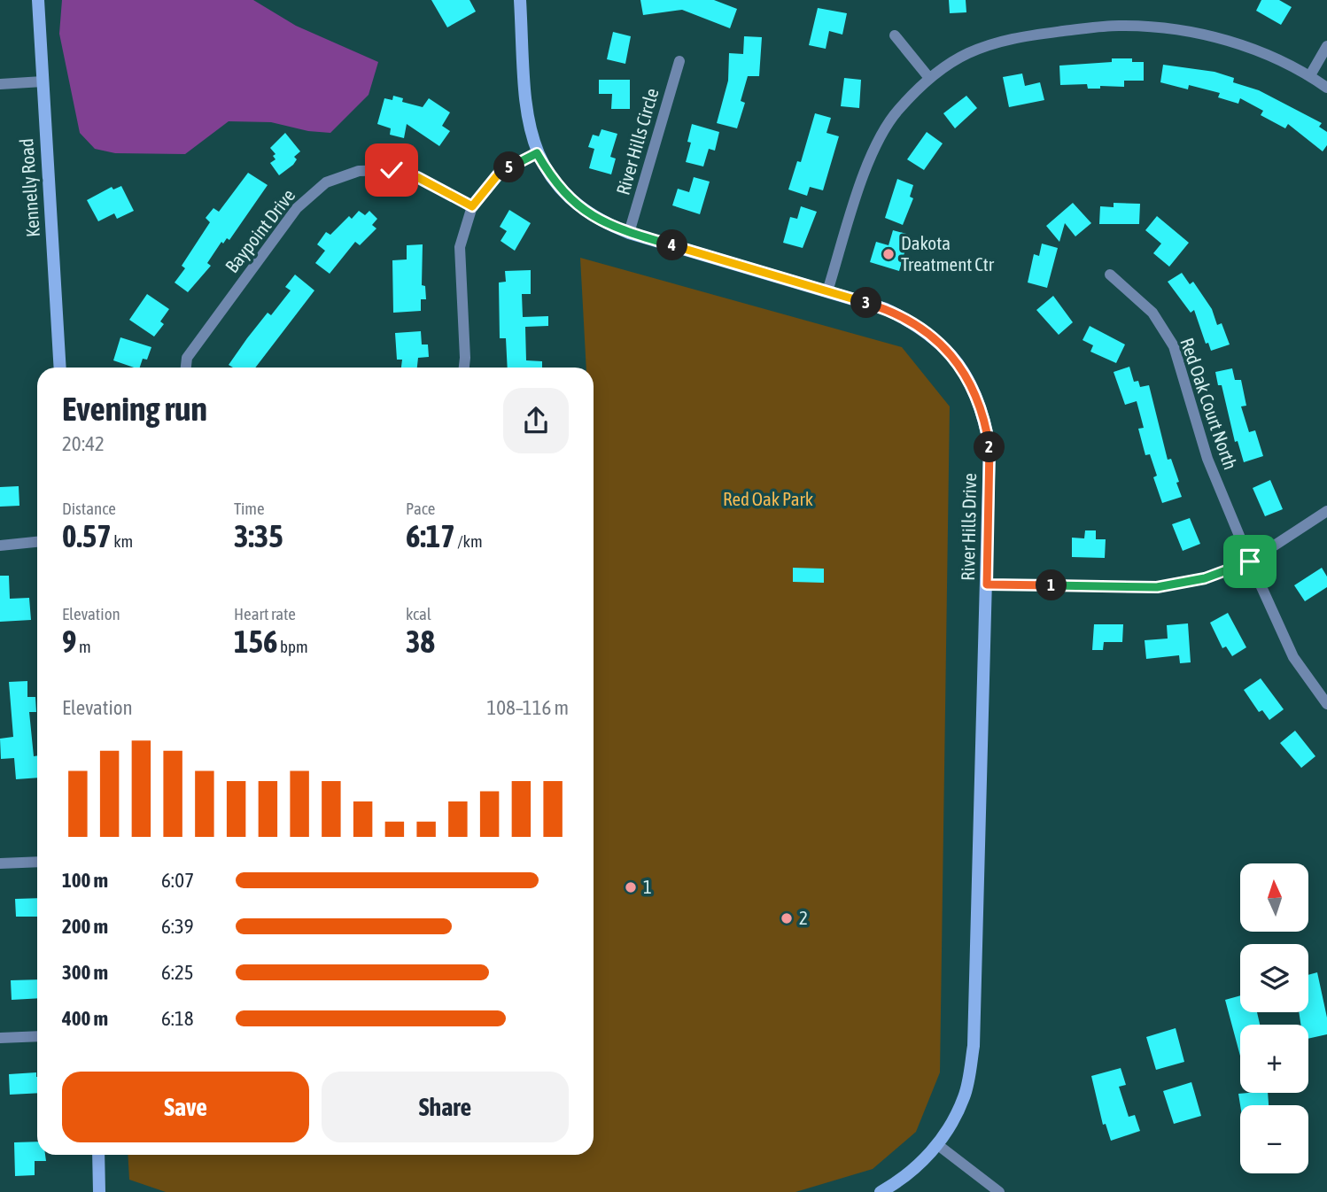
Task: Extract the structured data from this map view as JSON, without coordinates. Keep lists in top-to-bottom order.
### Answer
{
  "streets": {
    "street": [
      "River Hills Circle",
      "Kennelly Road",
      "Baypoint Drive",
      "Red Oak Court North",
      "River Hills Drive"
    ]
  },
  "crossings": [
    ["River Hills Circle", "River Hills Drive"]
  ],
  "parks": ["Red Oak Park"],
  "places": ["Dakota Treatment Ctr", "1", "2"],
  "north": "top",
  "page": {
    "pins": [
      "5",
      "4",
      "3",
      "2",
      "1"
    ],
    "heading": ["Evening run", "20:42"],
    "stats": [
      ["Distance", "0.57 km"],
      ["Time", "3:35"],
      ["Pace", "6:17 /km"],
      ["Elevation", "9 m"],
      ["Heart rate", "156 bpm"],
      ["kcal", "38"]
    ],
    "chart": ["Elevation", "108–116 m"],
    "list": [
      {
        "name": "100 m",
        "note": "6:07"
      },
      {
        "name": "200 m",
        "note": "6:39"
      },
      {
        "name": "300 m",
        "note": "6:25"
      },
      {
        "name": "400 m",
        "note": "6:18"
      }
    ],
    "map_buttons": ["+", "−"],
    "buttons": ["Save", "Share"]
  }
}
